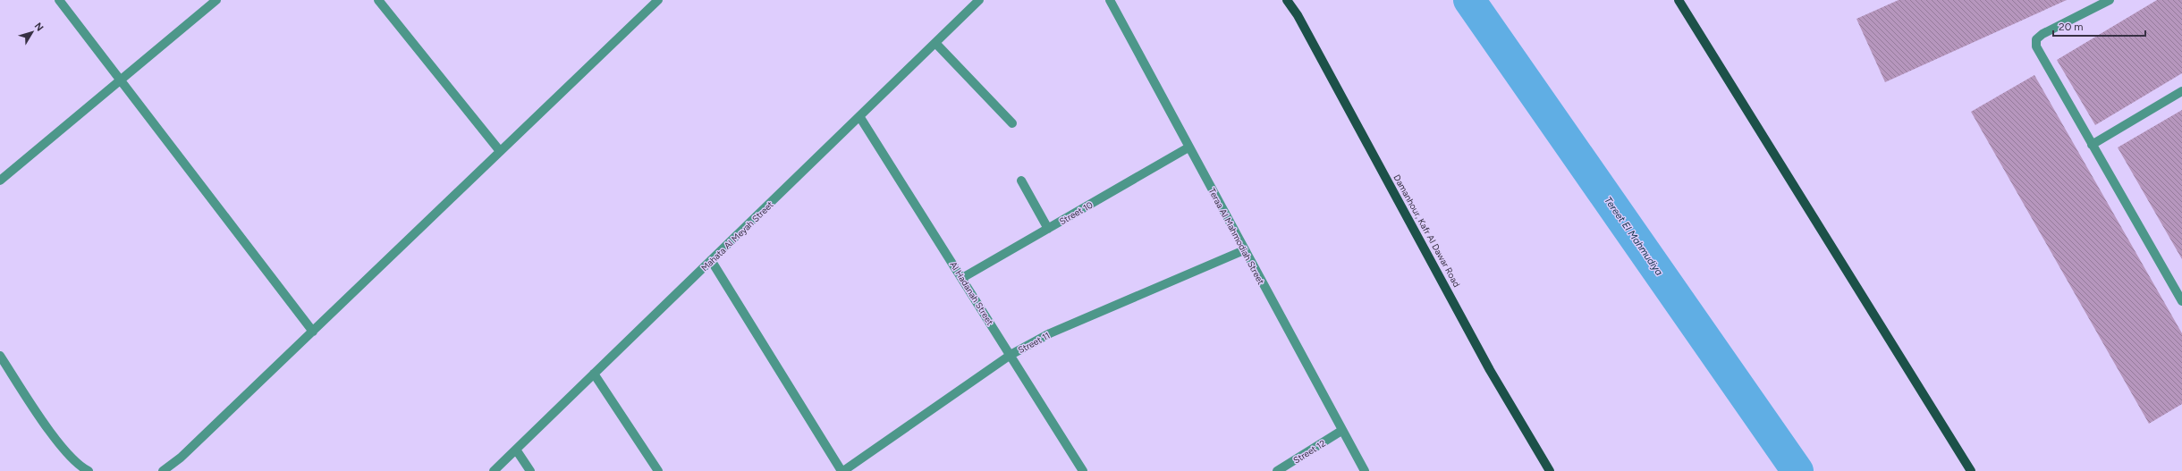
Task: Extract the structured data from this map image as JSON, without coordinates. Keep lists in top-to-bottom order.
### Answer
{
  "streets": {
    "main road": ["Damanhour, Kafr Al Dawar Road"],
    "street": [
      "Street 10",
      "Mahata Al Meyah Street",
      "Teraa Al Mahmodiah Street",
      "Al Hadanah Street",
      "Street 11",
      "Street 12"
    ]
  },
  "crossings": [
    ["Street 10", "Teraa Al Mahmodiah Street"],
    ["Street 10", "Al Hadanah Street"],
    ["Mahata Al Meyah Street", "Al Hadanah Street"],
    ["Teraa Al Mahmodiah Street", "Street 11"],
    ["Teraa Al Mahmodiah Street", "Street 12"],
    ["Al Hadanah Street", "Street 11"]
  ],
  "water": ["Tereet El Mahmudiya"],
  "scale_bar": "20 m",
  "north": "top right"
}
